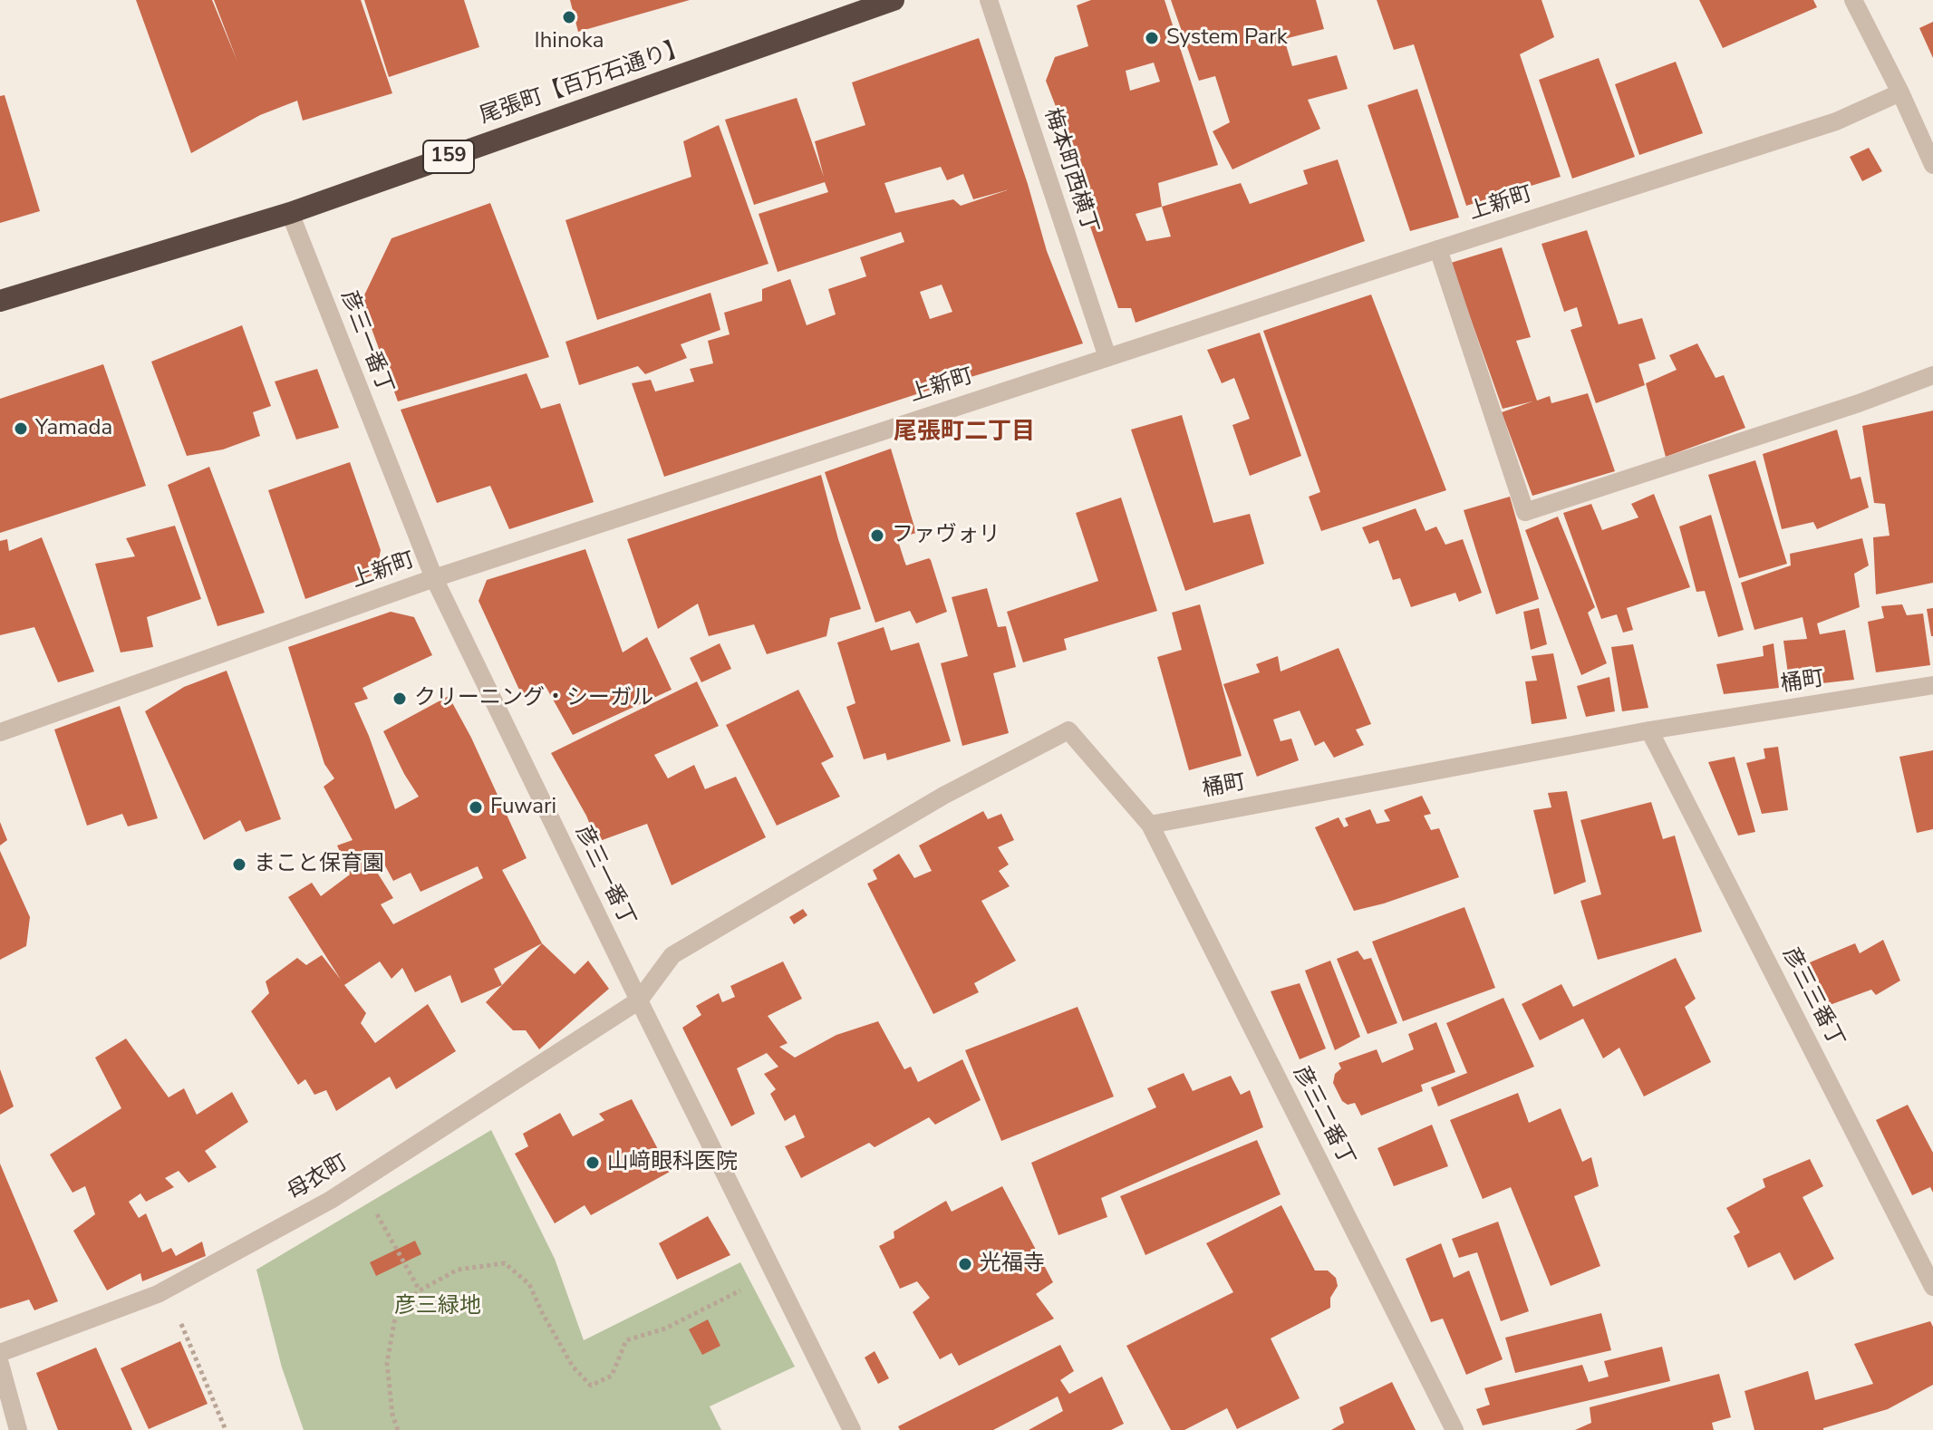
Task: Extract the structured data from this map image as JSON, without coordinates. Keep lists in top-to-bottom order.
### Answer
{
  "streets": {
    "highway": ["尾張町【百万石通り】", "159"],
    "street": [
      "梅本町西横丁",
      "上新町",
      "彦三一番丁",
      "桶町",
      "彦三三番丁",
      "彦三二番丁",
      "母衣町"
    ]
  },
  "crossings": [
    ["尾張町【百万石通り】", "彦三一番丁"],
    ["梅本町西横丁", "上新町"],
    ["上新町", "彦三一番丁"],
    ["彦三一番丁", "母衣町"],
    ["桶町", "彦三三番丁"],
    ["桶町", "彦三二番丁"]
  ],
  "districts": ["尾張町二丁目"],
  "parks": ["彦三緑地"],
  "places": [
    "Ihinoka",
    "System Park",
    "Yamada",
    "ファヴォリ",
    "クリーニング・シーガル",
    "Fuwari",
    "まこと保育園",
    "山﨑眼科医院",
    "光福寺"
  ]
}
